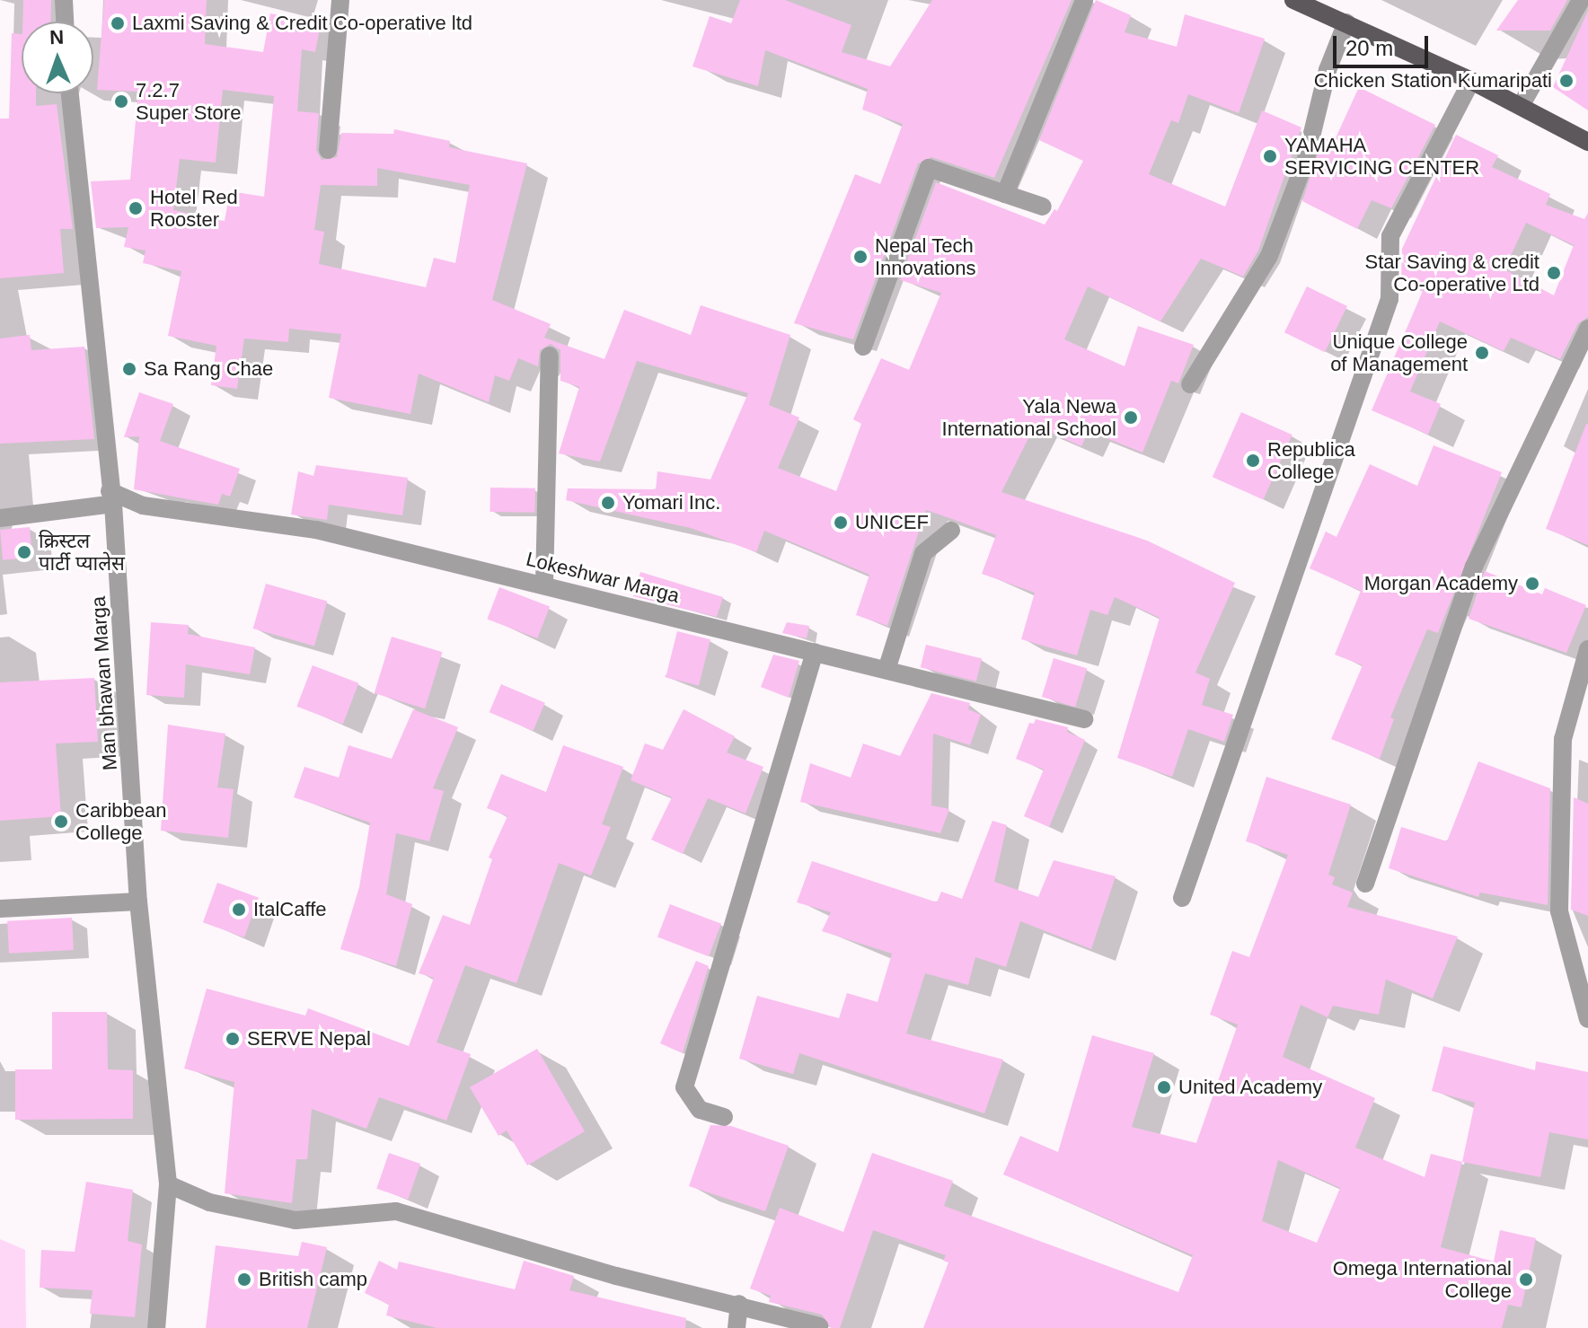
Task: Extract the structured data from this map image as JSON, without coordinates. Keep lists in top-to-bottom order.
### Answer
{
  "streets": {
    "street": ["Lokeshwar Marga", "Man bhawan Marga"]
  },
  "crossings": [
    ["Lokeshwar Marga", "Man bhawan Marga"]
  ],
  "places": [
    "Laxmi Saving & Credit Co-operative ltd",
    "Chicken Station Kumaripati",
    "7.2.7 Super Store",
    "YAMAHA SERVICING CENTER",
    "Hotel Red Rooster",
    "Nepal Tech Innovations",
    "Star Saving & credit Co-operative Ltd",
    "Unique College of Management",
    "Sa Rang Chae",
    "Yala Newa International School",
    "Republica College",
    "Yomari Inc.",
    "UNICEF",
    "क्रिस्टल पार्टी प्यालेस",
    "Morgan Academy",
    "Caribbean College",
    "ItalCaffe",
    "SERVE Nepal",
    "United Academy",
    "British camp",
    "Omega International College"
  ],
  "scale_bar": "20 m",
  "north": "top"
}
